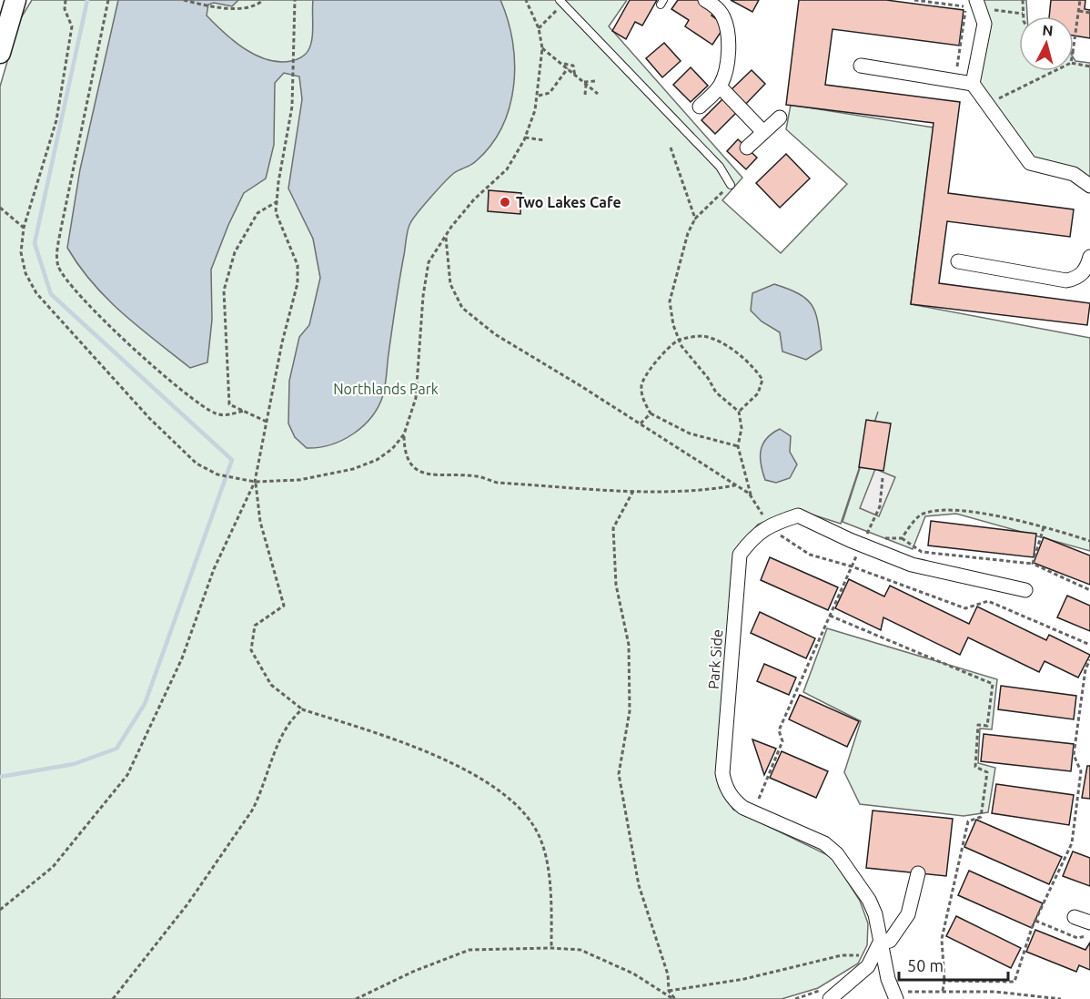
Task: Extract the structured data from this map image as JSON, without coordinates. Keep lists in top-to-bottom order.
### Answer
{
  "streets": {
    "street": ["Park Side"]
  },
  "parks": ["Northlands Park"],
  "places": ["Two Lakes Cafe"],
  "scale_bar": "50 m",
  "north": "top"
}
